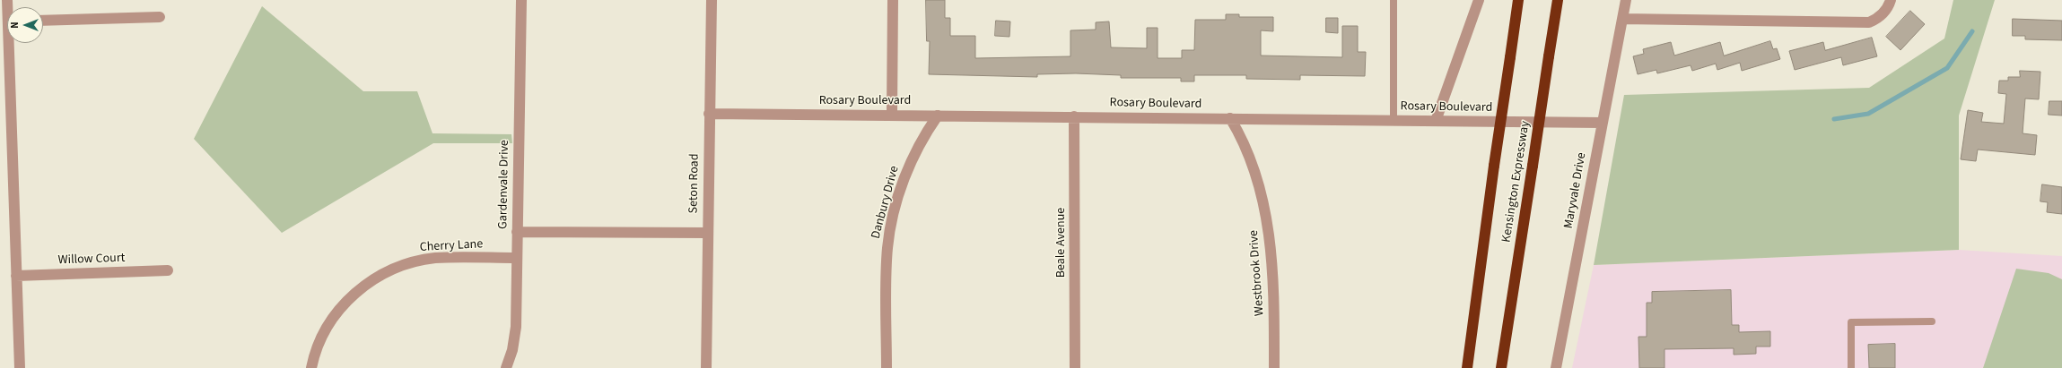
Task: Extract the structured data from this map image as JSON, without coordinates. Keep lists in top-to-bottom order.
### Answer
{
  "streets": {
    "highway": ["Kensington Expressway"],
    "street": [
      "Rosary Boulevard",
      "Seton Road",
      "Gardenvale Drive",
      "Maryvale Drive",
      "Danbury Drive",
      "Beale Avenue",
      "Cherry Lane",
      "Willow Court",
      "Westbrook Drive"
    ]
  },
  "crossings": [
    ["Rosary Boulevard", "Seton Road"],
    ["Rosary Boulevard", "Maryvale Drive"],
    ["Rosary Boulevard", "Danbury Drive"],
    ["Rosary Boulevard", "Beale Avenue"],
    ["Rosary Boulevard", "Westbrook Drive"],
    ["Gardenvale Drive", "Cherry Lane"]
  ],
  "north": "left"
}
